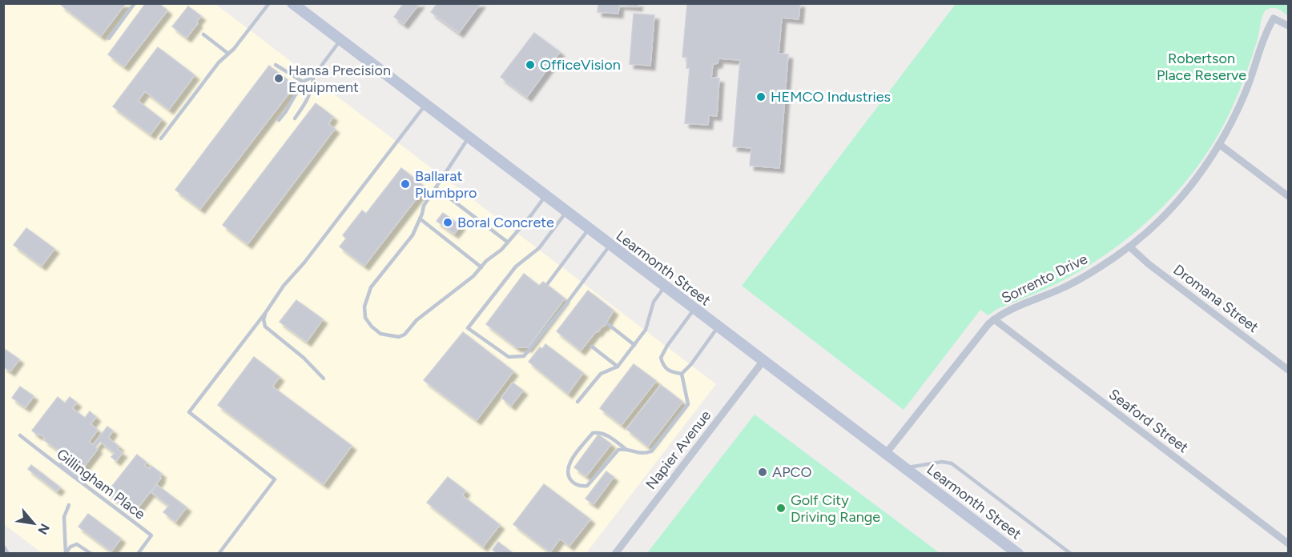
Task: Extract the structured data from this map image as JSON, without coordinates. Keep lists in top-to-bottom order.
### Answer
{
  "streets": {
    "street": [
      "Learmonth Street",
      "Sorrento Drive",
      "Dromana Street",
      "Seaford Street",
      "Napier Avenue"
    ],
    "lane": ["Gillingham Place"]
  },
  "crossings": [
    ["Learmonth Street", "Sorrento Drive"],
    ["Learmonth Street", "Napier Avenue"],
    ["Sorrento Drive", "Dromana Street"],
    ["Sorrento Drive", "Seaford Street"]
  ],
  "parks": ["Robertson Place Reserve"],
  "places": [
    "OfficeVision",
    "Hansa Precision Equipment",
    "HEMCO Industries",
    "Ballarat Plumbpro",
    "Boral Concrete",
    "APCO",
    "Golf City Driving Range"
  ],
  "north": "bottom right"
}
